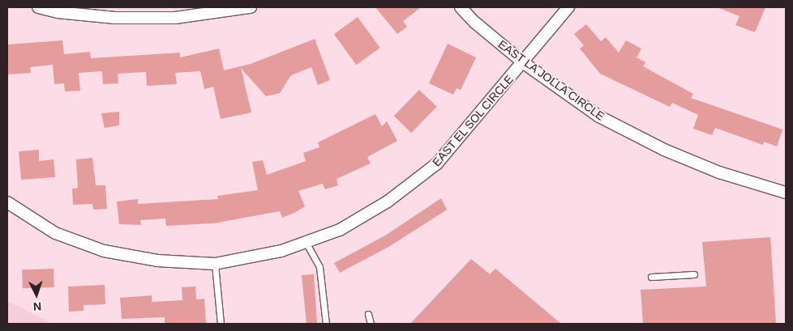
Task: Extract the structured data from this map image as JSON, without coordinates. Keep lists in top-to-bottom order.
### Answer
{
  "streets": {
    "street": ["EAST LA JOLLA CIRCLE", "EAST EL SOL CIRCLE"]
  },
  "crossings": [
    ["EAST LA JOLLA CIRCLE", "EAST EL SOL CIRCLE"]
  ],
  "north": "bottom"
}
